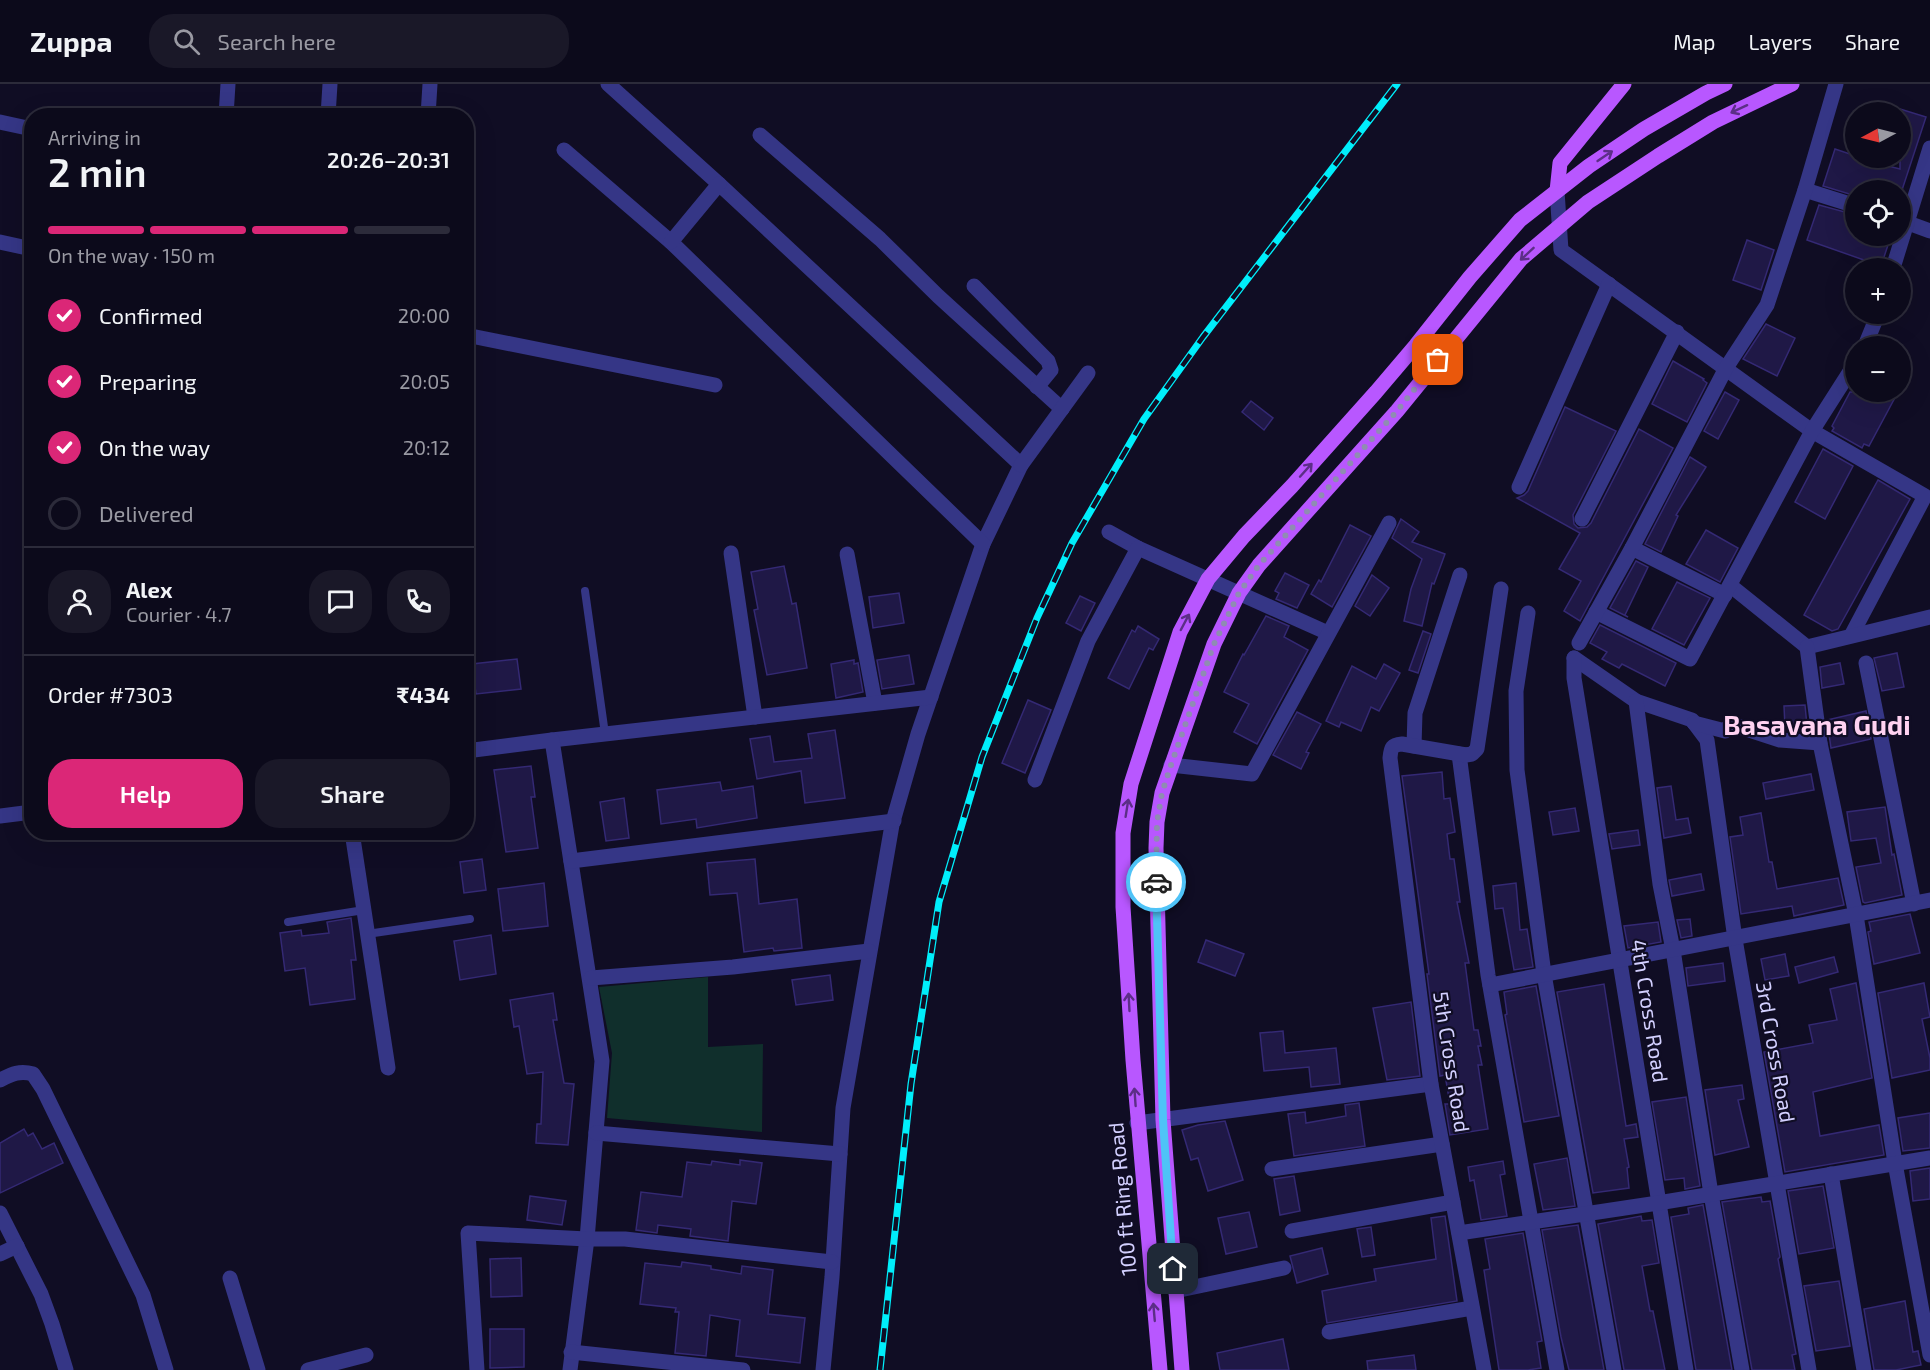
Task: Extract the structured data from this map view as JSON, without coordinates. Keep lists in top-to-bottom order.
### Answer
{
  "streets": {
    "main road": ["100 ft Ring Road"],
    "street": ["4th Cross Road", "3rd Cross Road", "5th Cross Road"]
  },
  "districts": ["Basavana Gudi"],
  "north": "left",
  "page": {
    "header": "Zuppa",
    "search": "Search here",
    "nav": ["Map", "Layers", "Share"],
    "map_buttons": ["+", "−"],
    "heading": ["2 min", "Arriving in", "20:26–20:31"],
    "panel": [
      "Alex",
      "Courier · 4.7",
      "Order #7303",
      "₹434"
    ],
    "bar": "On the way · 150 m",
    "list": [
      ["Confirmed", "20:00"],
      ["Preparing", "20:05"],
      ["On the way", "20:12"],
      "Delivered"
    ],
    "buttons": ["Help", "Share"]
  }
}
